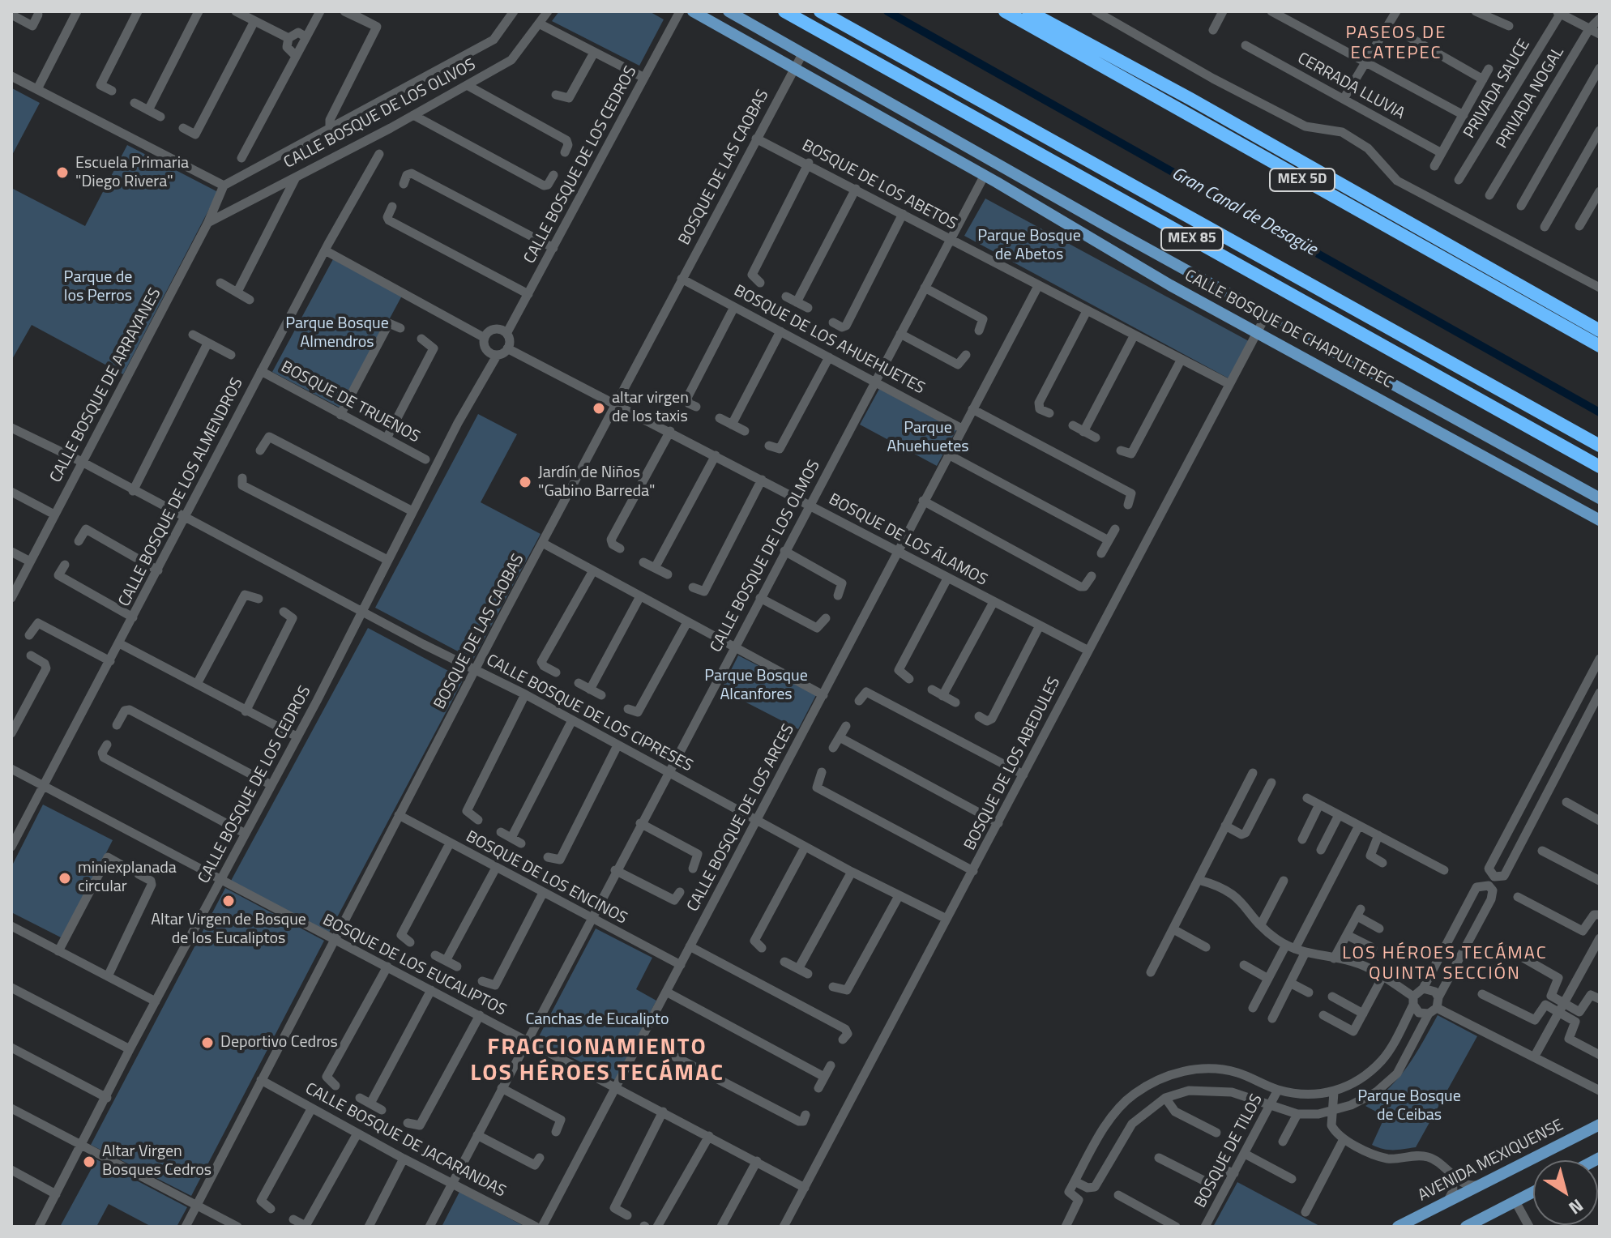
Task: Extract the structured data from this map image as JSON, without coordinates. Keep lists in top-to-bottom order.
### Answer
{
  "streets": {
    "highway": ["MEX 5D", "MEX 85"],
    "main road": ["CALLE BOSQUE DE CHAPULTEPEC", "AVENIDA MEXIQUENSE"],
    "street": [
      "CERRADA LLUVIA",
      "PRIVADA SAUCE",
      "PRIVADA NOGAL",
      "CALLE BOSQUE DE LOS OLIVOS",
      "CALLE BOSQUE DE LOS CEDROS",
      "BOSQUE DE LAS CAOBAS",
      "BOSQUE DE LOS ABETOS",
      "BOSQUE DE LOS AHUEHUETES",
      "CALLE BOSQUE DE ARRAYANES",
      "BOSQUE DE TRUENOS",
      "CALLE BOSQUE DE LOS ALMENDROS",
      "BOSQUE DE LOS ÁLAMOS",
      "CALLE BOSQUE DE LOS OLMOS",
      "CALLE BOSQUE DE LOS CIPRESES",
      "BOSQUE DE LOS ABEDULES",
      "CALLE BOSQUE DE LOS ARCES",
      "BOSQUE DE LOS ENCINOS",
      "BOSQUE DE LOS EUCALIPTOS",
      "CALLE BOSQUE DE JACARANDAS",
      "BOSQUE DE TILOS"
    ]
  },
  "crossings": [
    ["CALLE BOSQUE DE LOS OLIVOS", "CALLE BOSQUE DE ARRAYANES"],
    ["CALLE BOSQUE DE LOS CEDROS", "BOSQUE DE LOS ÁLAMOS"],
    ["CALLE BOSQUE DE LOS CEDROS", "CALLE BOSQUE DE LOS CIPRESES"],
    ["CALLE BOSQUE DE LOS CEDROS", "BOSQUE DE LOS EUCALIPTOS"],
    ["BOSQUE DE LAS CAOBAS", "BOSQUE DE LOS ABETOS"],
    ["BOSQUE DE LAS CAOBAS", "CALLE BOSQUE DE CHAPULTEPEC"],
    ["BOSQUE DE LAS CAOBAS", "BOSQUE DE LOS AHUEHUETES"],
    ["BOSQUE DE LAS CAOBAS", "BOSQUE DE LOS ÁLAMOS"],
    ["BOSQUE DE LAS CAOBAS", "CALLE BOSQUE DE LOS CIPRESES"],
    ["BOSQUE DE LAS CAOBAS", "BOSQUE DE LOS ENCINOS"],
    ["BOSQUE DE LAS CAOBAS", "BOSQUE DE LOS EUCALIPTOS"],
    ["BOSQUE DE LAS CAOBAS", "CALLE BOSQUE DE JACARANDAS"],
    ["BOSQUE DE LOS ABETOS", "CALLE BOSQUE DE LOS OLMOS"],
    ["BOSQUE DE LOS ABETOS", "BOSQUE DE LOS ABEDULES"],
    ["BOSQUE DE LOS ABETOS", "CALLE BOSQUE DE LOS ARCES"],
    ["CALLE BOSQUE DE CHAPULTEPEC", "CALLE BOSQUE DE LOS OLMOS"],
    ["CALLE BOSQUE DE CHAPULTEPEC", "BOSQUE DE LOS ABEDULES"],
    ["BOSQUE DE LOS AHUEHUETES", "CALLE BOSQUE DE LOS OLMOS"],
    ["BOSQUE DE LOS AHUEHUETES", "CALLE BOSQUE DE LOS ARCES"],
    ["CALLE BOSQUE DE ARRAYANES", "CALLE BOSQUE DE LOS CIPRESES"],
    ["BOSQUE DE TRUENOS", "CALLE BOSQUE DE LOS ALMENDROS"],
    ["CALLE BOSQUE DE LOS ALMENDROS", "CALLE BOSQUE DE LOS CIPRESES"],
    ["CALLE BOSQUE DE LOS ALMENDROS", "BOSQUE DE LOS EUCALIPTOS"],
    ["BOSQUE DE LOS ÁLAMOS", "CALLE BOSQUE DE LOS OLMOS"],
    ["BOSQUE DE LOS ÁLAMOS", "BOSQUE DE LOS ABEDULES"],
    ["BOSQUE DE LOS ÁLAMOS", "CALLE BOSQUE DE LOS ARCES"],
    ["CALLE BOSQUE DE LOS OLMOS", "CALLE BOSQUE DE LOS CIPRESES"],
    ["CALLE BOSQUE DE LOS OLMOS", "BOSQUE DE LOS ENCINOS"],
    ["CALLE BOSQUE DE LOS OLMOS", "BOSQUE DE LOS EUCALIPTOS"],
    ["CALLE BOSQUE DE LOS OLMOS", "CALLE BOSQUE DE JACARANDAS"],
    ["CALLE BOSQUE DE LOS CIPRESES", "BOSQUE DE LOS ABEDULES"],
    ["CALLE BOSQUE DE LOS CIPRESES", "CALLE BOSQUE DE LOS ARCES"],
    ["BOSQUE DE LOS ABEDULES", "BOSQUE DE LOS EUCALIPTOS"],
    ["CALLE BOSQUE DE LOS ARCES", "BOSQUE DE LOS ENCINOS"],
    ["CALLE BOSQUE DE LOS ARCES", "BOSQUE DE LOS EUCALIPTOS"]
  ],
  "districts": ["PASEOS DE ECATEPEC", "LOS HÉROES TECÁMAC QUINTA SECCIÓN", "FRACCIONAMIENTO LOS HÉROES TECÁMAC"],
  "water": ["Gran Canal de Desagüe"],
  "parks": [
    "Parque Bosque de Abetos",
    "Parque de los Perros",
    "Parque Bosque Almendros",
    "Parque Ahuehuetes",
    "Parque Bosque Alcanfores",
    "Canchas de Eucalipto",
    "Parque Bosque de Ceibas"
  ],
  "places": [
    "Escuela Primaria \"Diego Rivera\"",
    "altar virgen de los taxis",
    "Jardín de Niños \"Gabino Barreda\"",
    "miniexplanada circular",
    "Altar Virgen de Bosque de los Eucaliptos",
    "Deportivo Cedros",
    "Altar Virgen Bosques Cedros"
  ],
  "north": "bottom right"
}
